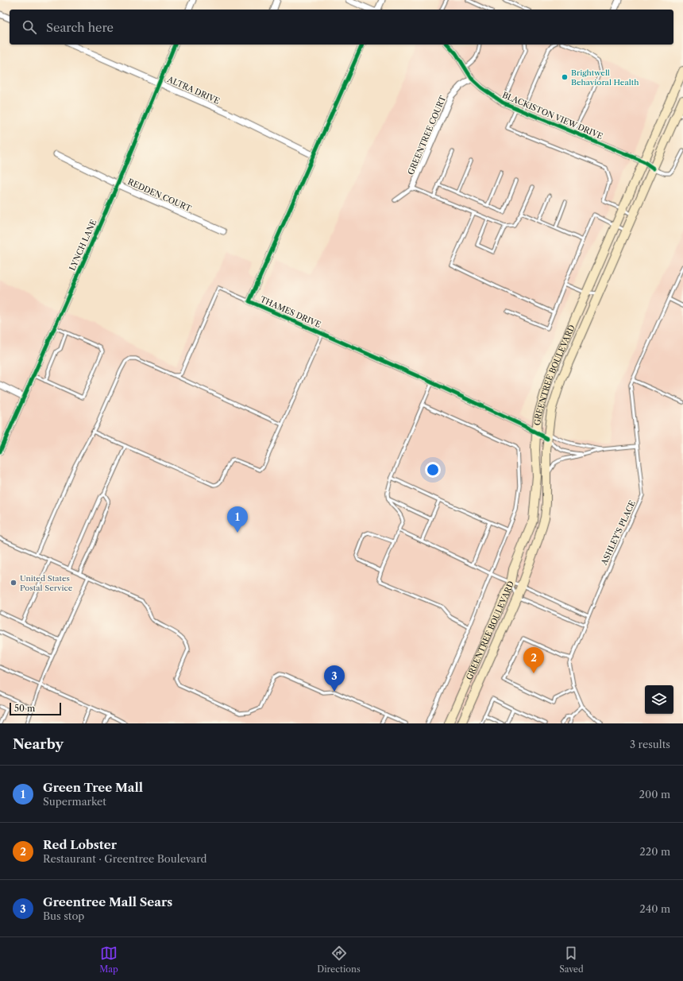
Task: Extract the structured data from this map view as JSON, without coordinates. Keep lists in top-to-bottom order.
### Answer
{
  "streets": {
    "main road": ["GREENTREE BOULEVARD"],
    "street": [
      "ALTRA DRIVE",
      "BLACKISTON VIEW DRIVE",
      "GREENTREE COURT",
      "REDDEN COURT",
      "LYNCH LANE",
      "THAMES DRIVE"
    ],
    "lane": ["ASHLEY'S PLACE"]
  },
  "crossings": [
    ["ALTRA DRIVE", "LYNCH LANE"],
    ["ALTRA DRIVE", "THAMES DRIVE"],
    ["BLACKISTON VIEW DRIVE", "GREENTREE COURT"],
    ["BLACKISTON VIEW DRIVE", "GREENTREE BOULEVARD"],
    ["REDDEN COURT", "LYNCH LANE"],
    ["THAMES DRIVE", "GREENTREE BOULEVARD"]
  ],
  "places": ["Brightwell Behavioral Health", "United States Postal Service"],
  "scale_bar": "50 m",
  "page": {
    "search": "Search here",
    "pins": ["1", "2", "3"],
    "scale": "50 m",
    "heading": ["Nearby", "3 results"],
    "list": [
      {
        "mark": "1",
        "name": "Green Tree Mall",
        "note": "Supermarket",
        "value": "200 m"
      },
      {
        "mark": "2",
        "name": "Red Lobster",
        "note": "Restaurant · Greentree Boulevard",
        "value": "220 m"
      },
      {
        "mark": "3",
        "name": "Greentree Mall Sears",
        "note": "Bus stop",
        "value": "240 m"
      }
    ],
    "nav": ["Map", "Directions", "Saved"]
  }
}
